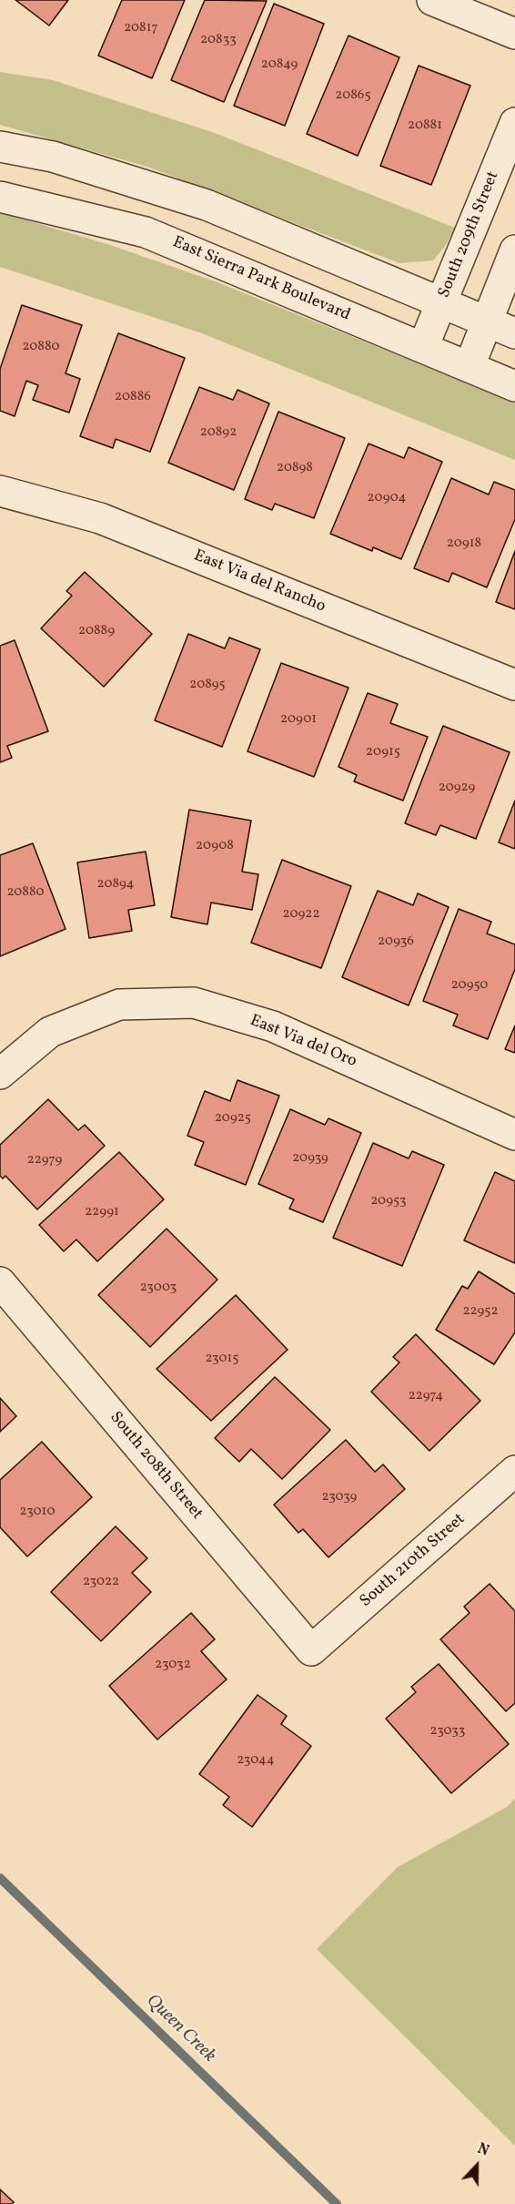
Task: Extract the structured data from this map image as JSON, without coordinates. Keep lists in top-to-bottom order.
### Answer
{
  "streets": {
    "street": [
      "South 209th Street",
      "East Sierra Park Boulevard",
      "East Via del Rancho",
      "East Via del Oro",
      "South 208th Street",
      "South 210th Street"
    ]
  },
  "crossings": [
    ["South 209th Street", "East Sierra Park Boulevard"],
    ["South 208th Street", "South 210th Street"]
  ],
  "water": ["Queen Creek"],
  "house_numbers": [
    "20817",
    "20833",
    "20849",
    "20865",
    "20881",
    "20880",
    "20886",
    "20892",
    "20898",
    "20904",
    "20918",
    "20889",
    "20895",
    "20901",
    "20915",
    "20929",
    "20908",
    "20894",
    "20880",
    "20922",
    "20936",
    "20950",
    "20925",
    "20939",
    "22979",
    "20953",
    "22991",
    "23003",
    "22952",
    "23015",
    "22974",
    "23039",
    "23010",
    "23022",
    "23032",
    "23033",
    "23044"
  ],
  "north": "top"
}
